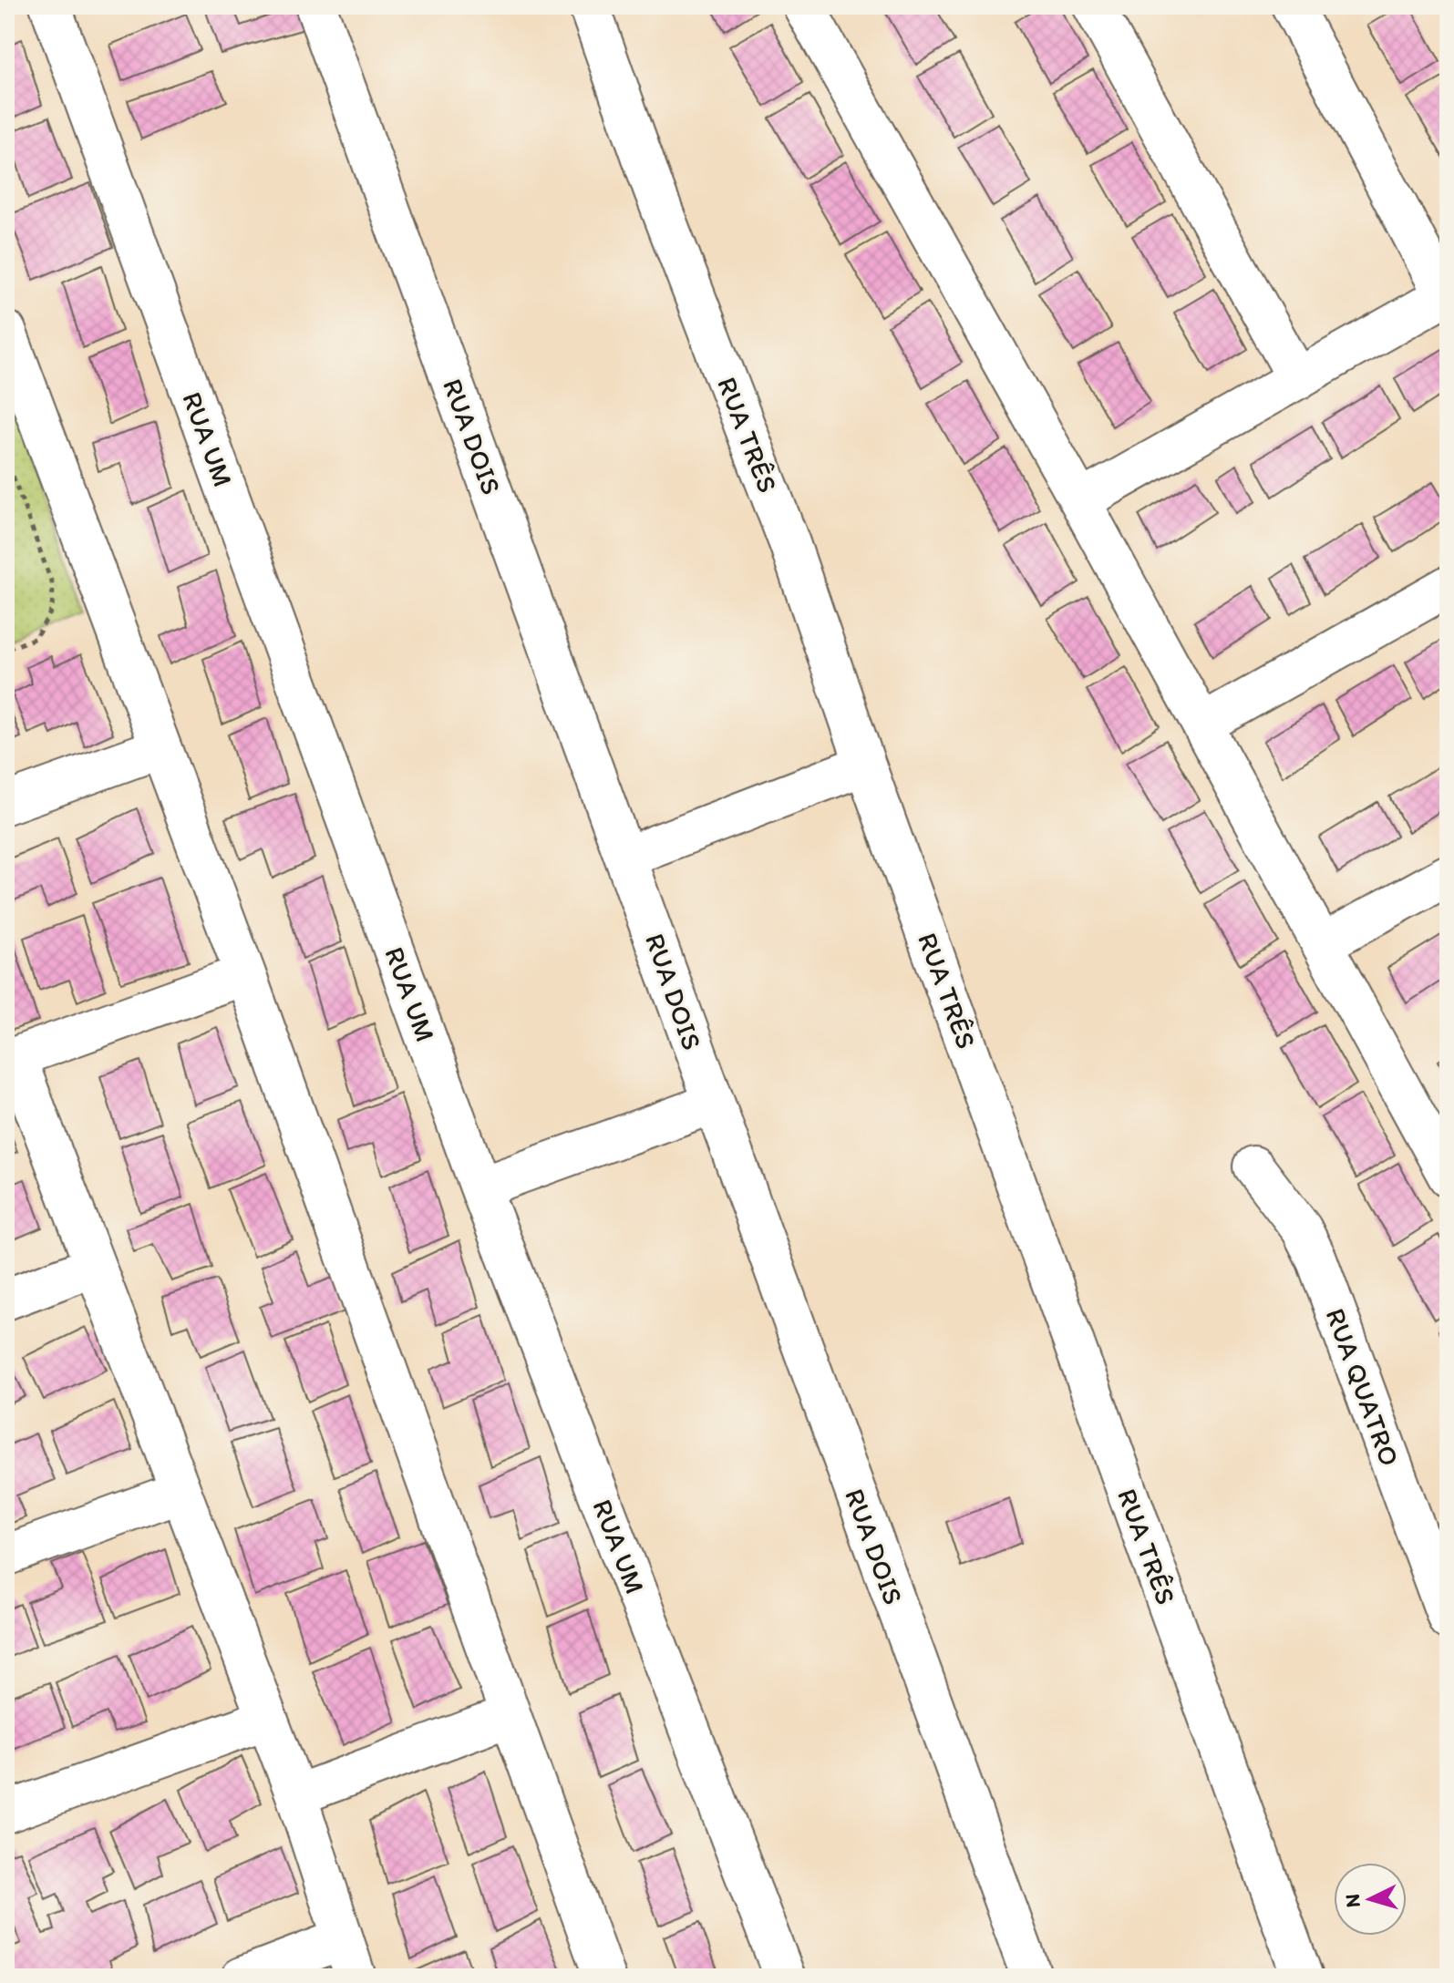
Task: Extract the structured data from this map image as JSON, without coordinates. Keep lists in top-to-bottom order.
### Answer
{
  "streets": {
    "street": [
      "RUA TRÊS",
      "RUA DOIS",
      "RUA UM",
      "RUA QUATRO"
    ]
  },
  "north": "left"
}
